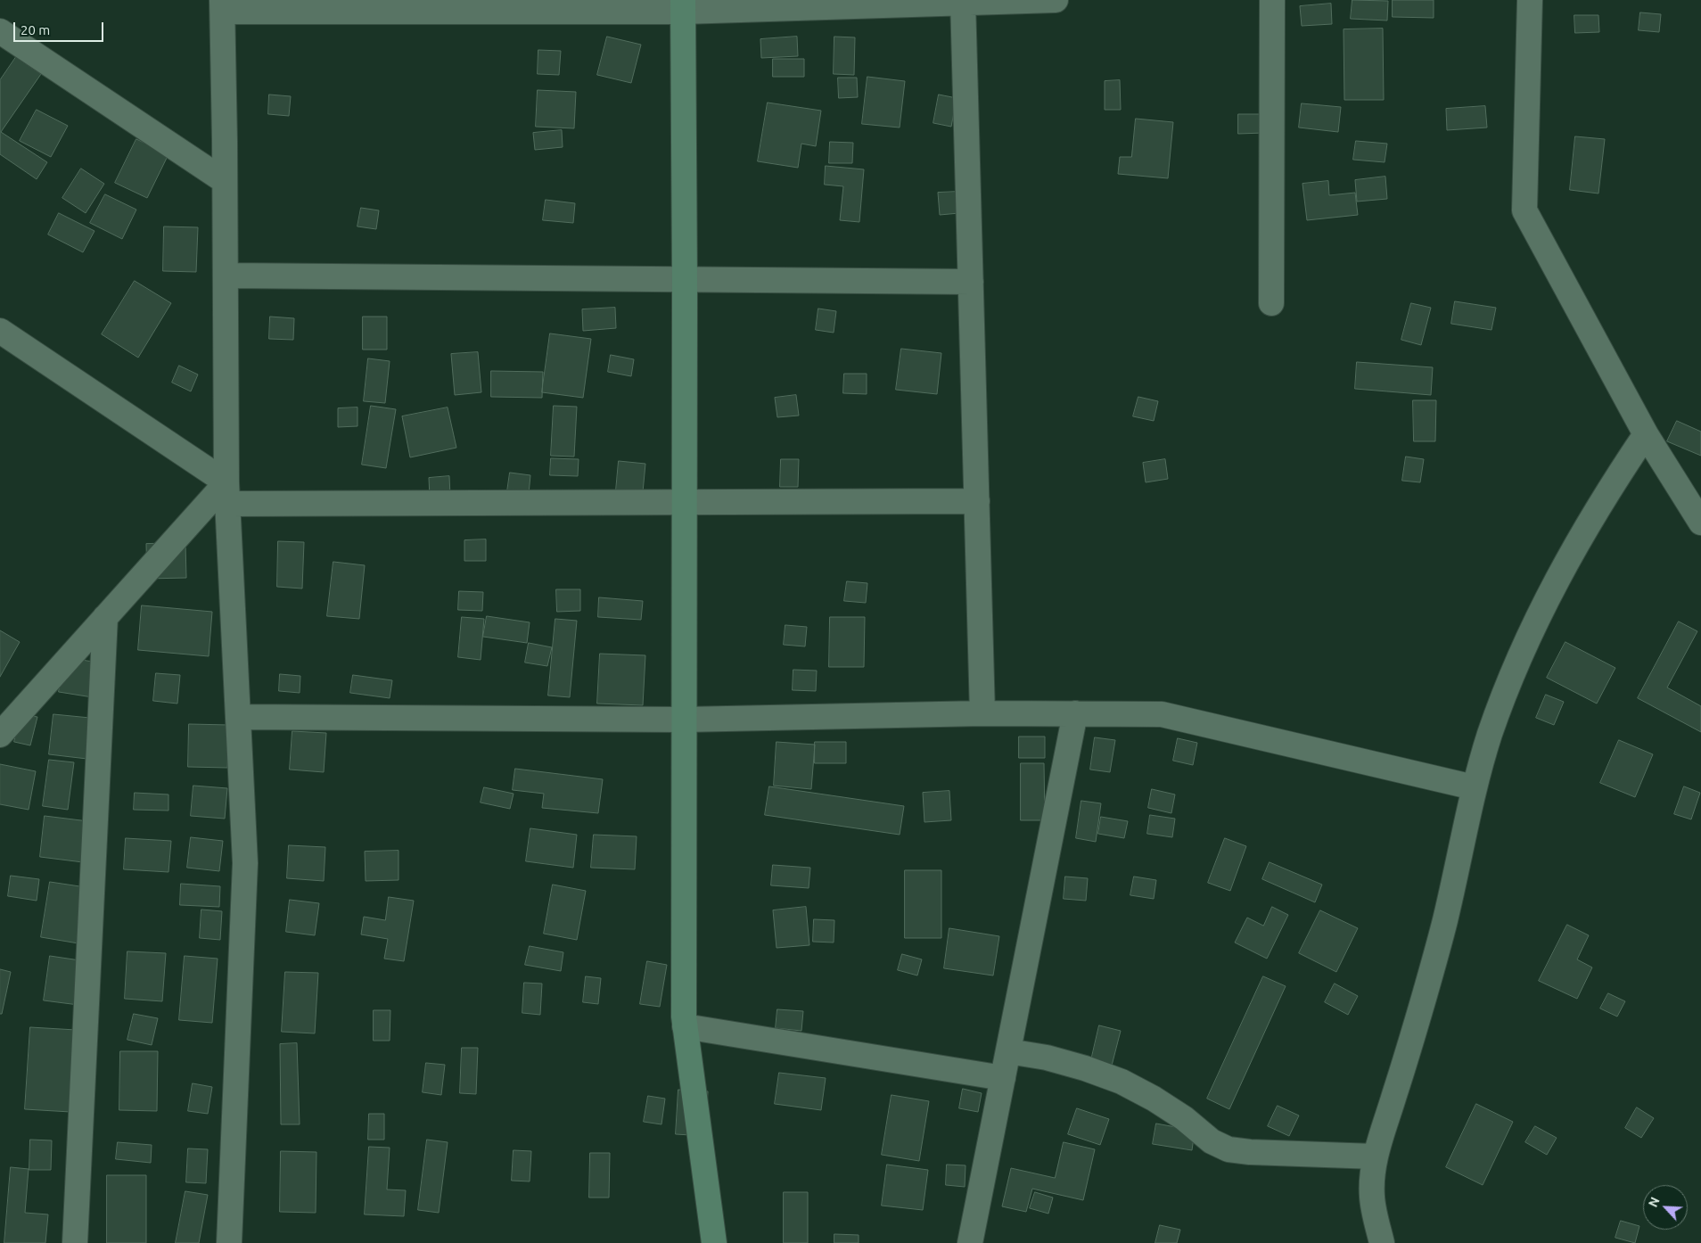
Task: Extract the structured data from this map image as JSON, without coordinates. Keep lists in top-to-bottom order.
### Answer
{
  "scale_bar": "20 m",
  "north": "top left"
}
